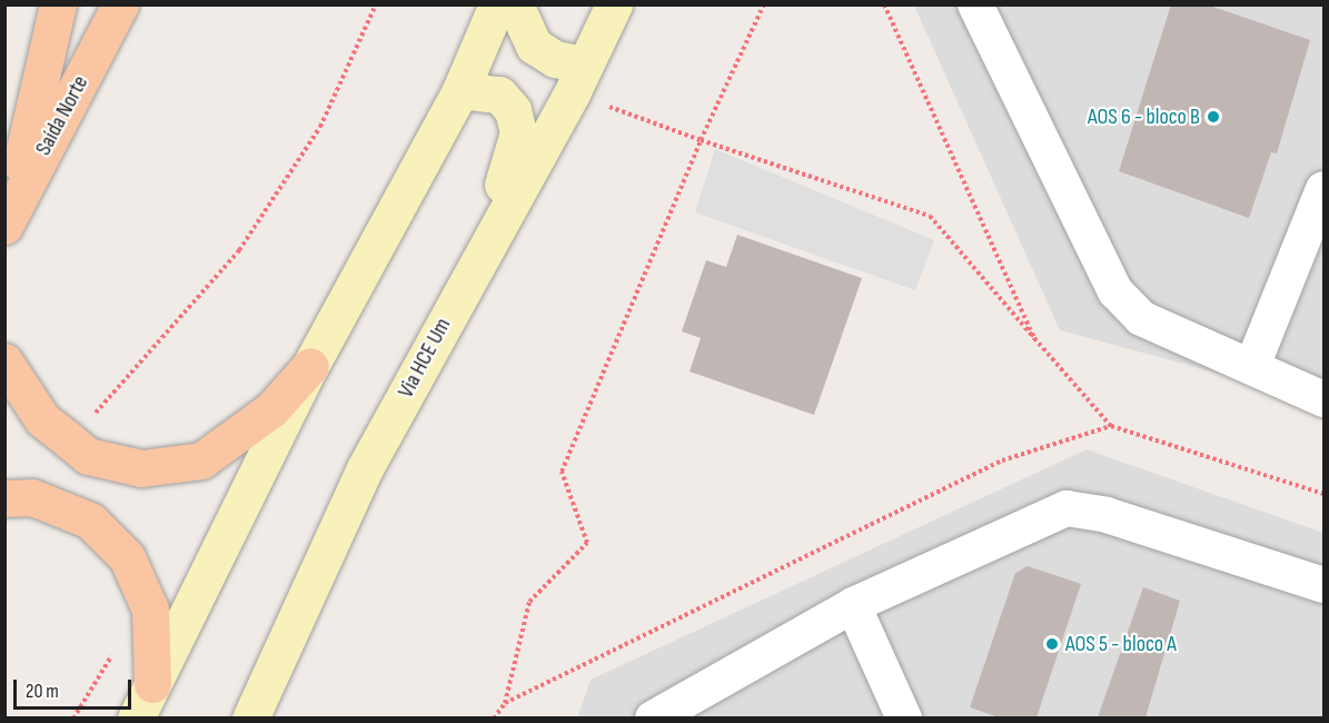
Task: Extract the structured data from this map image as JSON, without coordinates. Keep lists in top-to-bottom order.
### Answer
{
  "streets": {
    "main road": ["Saída Norte", "Via HCE Um"]
  },
  "places": ["AOS 6 - bloco B", "AOS 5 - bloco A"],
  "scale_bar": "20 m"
}
